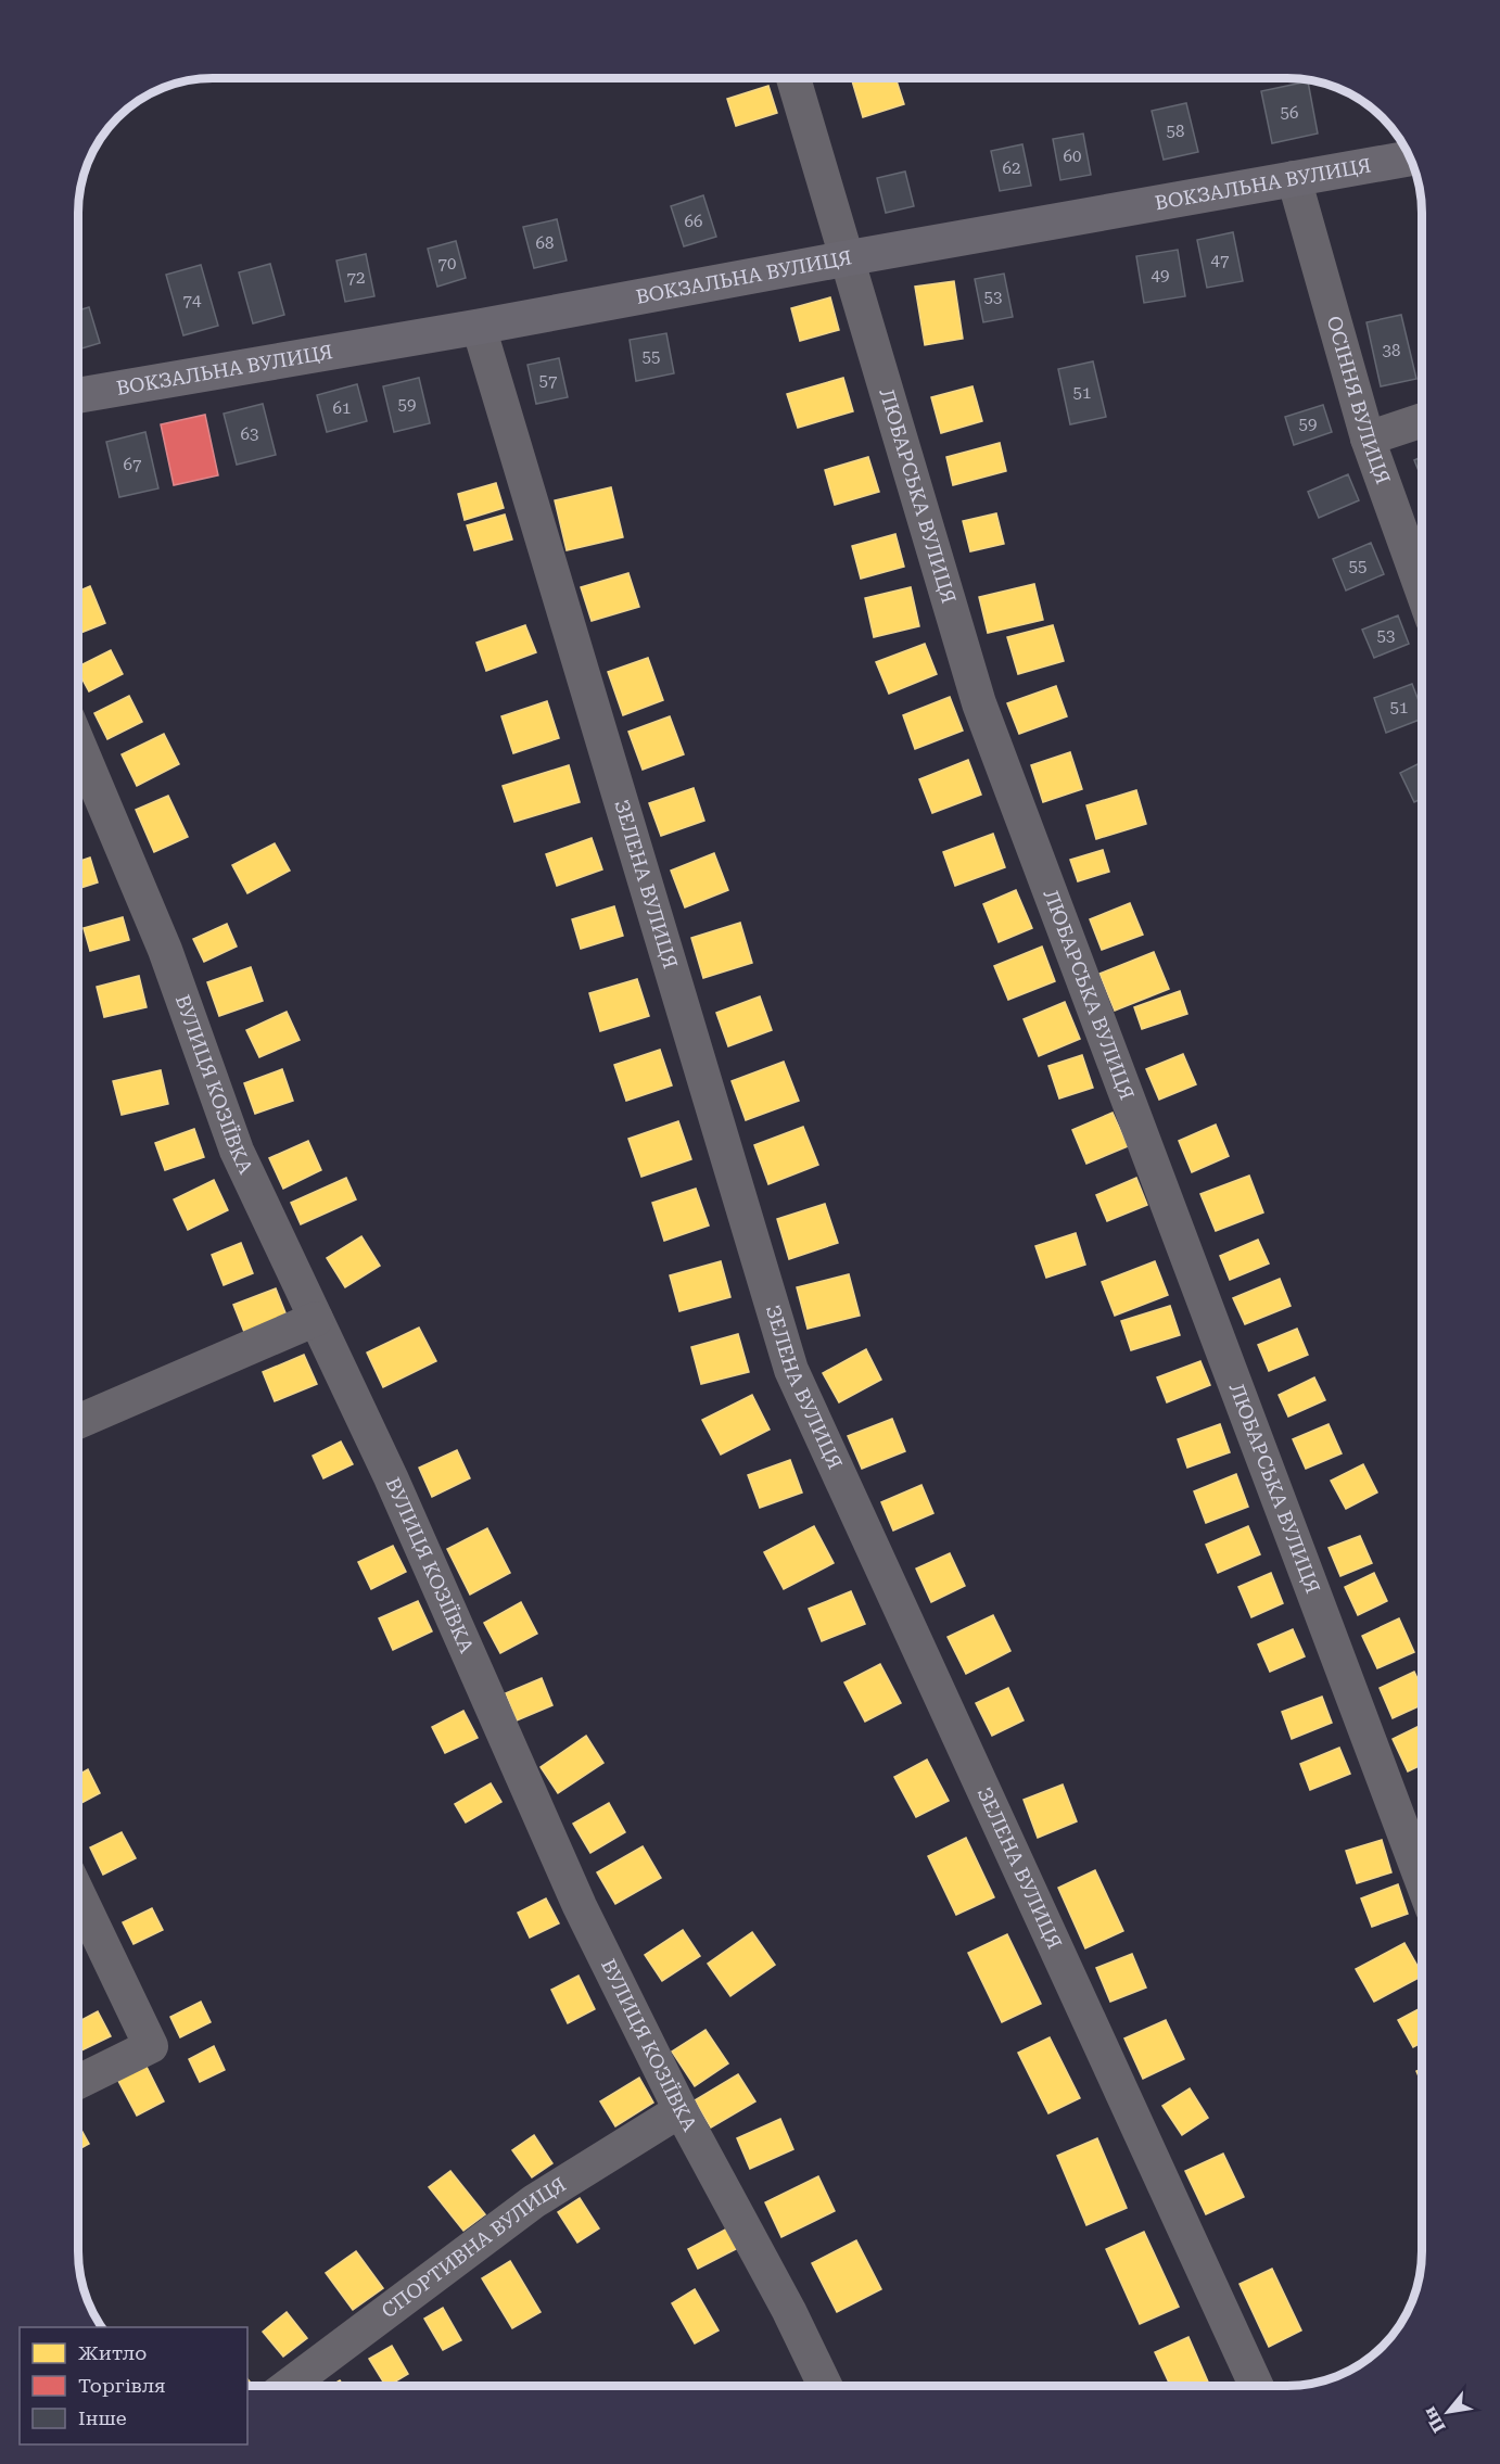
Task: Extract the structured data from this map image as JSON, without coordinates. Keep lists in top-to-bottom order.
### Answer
{
  "streets": {
    "main road": ["ВОКЗАЛЬНА ВУЛИЦЯ"],
    "street": [
      "ОСІННЯ ВУЛИЦЯ",
      "ЛЮБАРСЬКА ВУЛИЦЯ",
      "ЗЕЛЕНА ВУЛИЦЯ",
      "ВУЛИЦЯ КОЗІЇВКА",
      "СПОРТИВНА ВУЛИЦЯ"
    ]
  },
  "crossings": [
    ["ВОКЗАЛЬНА ВУЛИЦЯ", "ОСІННЯ ВУЛИЦЯ"],
    ["ВОКЗАЛЬНА ВУЛИЦЯ", "ЛЮБАРСЬКА ВУЛИЦЯ"],
    ["ВОКЗАЛЬНА ВУЛИЦЯ", "ЗЕЛЕНА ВУЛИЦЯ"],
    ["ВУЛИЦЯ КОЗІЇВКА", "СПОРТИВНА ВУЛИЦЯ"]
  ],
  "house_numbers": [
    "56",
    "58",
    "60",
    "62",
    "66",
    "68",
    "47",
    "70",
    "49",
    "72",
    "53",
    "74",
    "38",
    "55",
    "57",
    "51",
    "59",
    "61",
    "59",
    "63",
    "67",
    "55",
    "53",
    "51"
  ],
  "legend": ["Житло", "Торгівля", "Інше"],
  "north": "bottom left"
}
